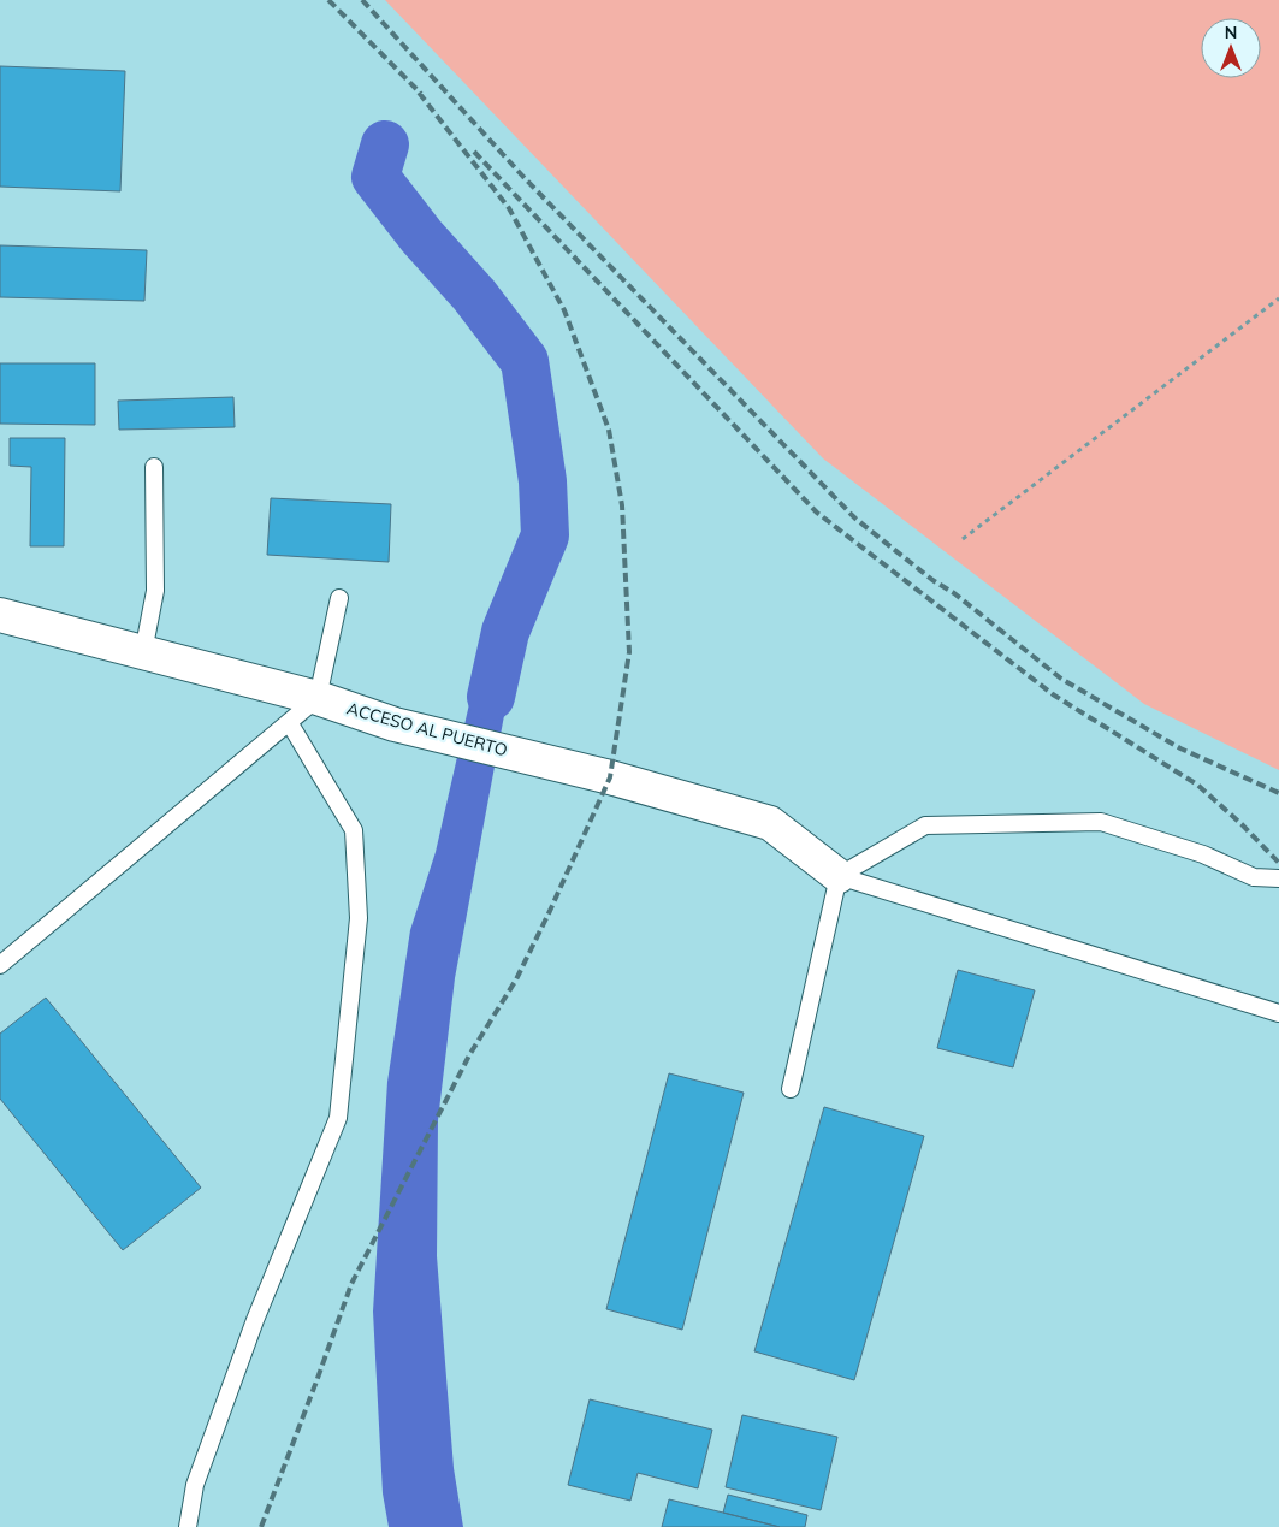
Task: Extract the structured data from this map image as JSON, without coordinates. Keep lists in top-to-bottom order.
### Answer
{
  "streets": {
    "main road": ["ACCESO AL PUERTO"]
  },
  "north": "top"
}
